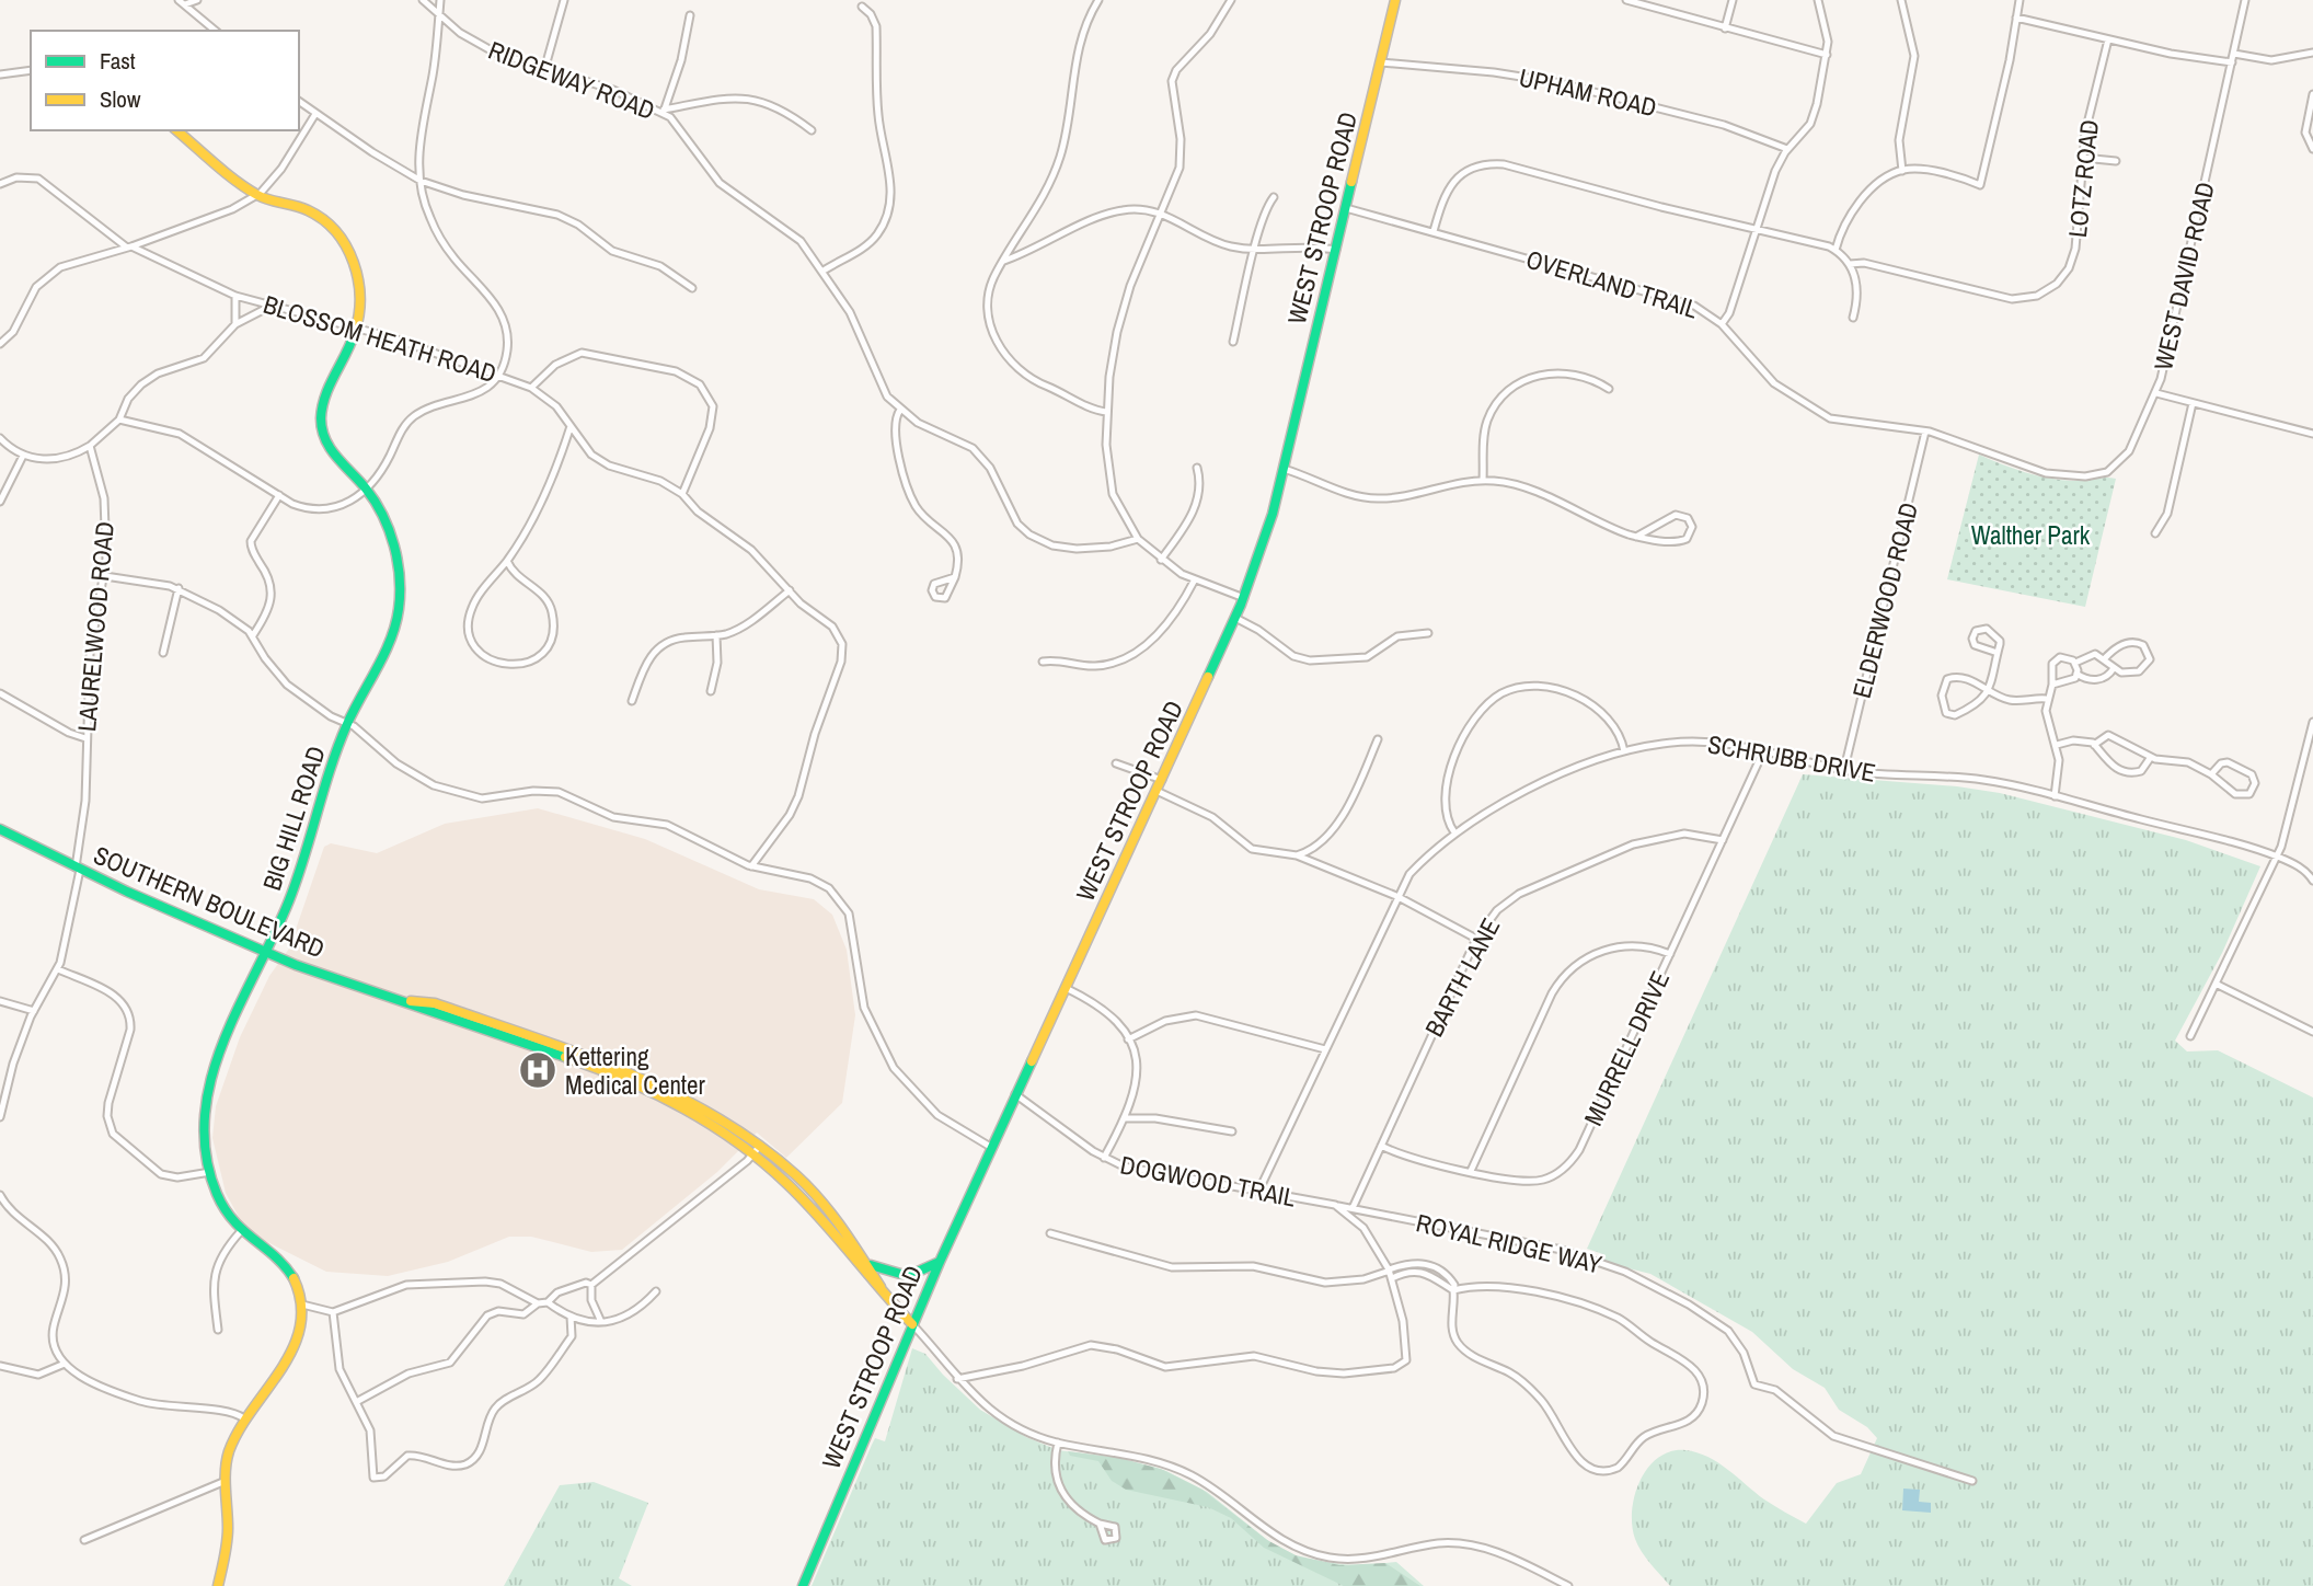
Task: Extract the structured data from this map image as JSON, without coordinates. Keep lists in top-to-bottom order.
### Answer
{
  "streets": {
    "street": [
      "RIDGEWAY ROAD",
      "UPHAM ROAD",
      "LOTZ ROAD",
      "WEST STROOP ROAD",
      "WEST DAVID ROAD",
      "OVERLAND TRAIL",
      "BLOSSOM HEATH ROAD",
      "ELDERWOOD ROAD",
      "LAURELWOOD ROAD",
      "SCHRUBB DRIVE",
      "BIG HILL ROAD",
      "SOUTHERN BOULEVARD",
      "BARTH LANE",
      "MURRELL DRIVE",
      "DOGWOOD TRAIL",
      "ROYAL RIDGE WAY"
    ]
  },
  "crossings": [
    ["UPHAM ROAD", "WEST STROOP ROAD"],
    ["WEST STROOP ROAD", "OVERLAND TRAIL"],
    ["WEST STROOP ROAD", "SOUTHERN BOULEVARD"],
    ["WEST STROOP ROAD", "DOGWOOD TRAIL"],
    ["WEST DAVID ROAD", "OVERLAND TRAIL"],
    ["OVERLAND TRAIL", "ELDERWOOD ROAD"],
    ["BLOSSOM HEATH ROAD", "BIG HILL ROAD"],
    ["ELDERWOOD ROAD", "SCHRUBB DRIVE"],
    ["LAURELWOOD ROAD", "SOUTHERN BOULEVARD"],
    ["SCHRUBB DRIVE", "MURRELL DRIVE"],
    ["SCHRUBB DRIVE", "DOGWOOD TRAIL"],
    ["BIG HILL ROAD", "SOUTHERN BOULEVARD"],
    ["BARTH LANE", "MURRELL DRIVE"],
    ["BARTH LANE", "ROYAL RIDGE WAY"]
  ],
  "parks": ["Walther Park"],
  "places": {
    "hospital": ["Kettering Medical Center"]
  },
  "legend": ["Fast", "Slow"]
}
